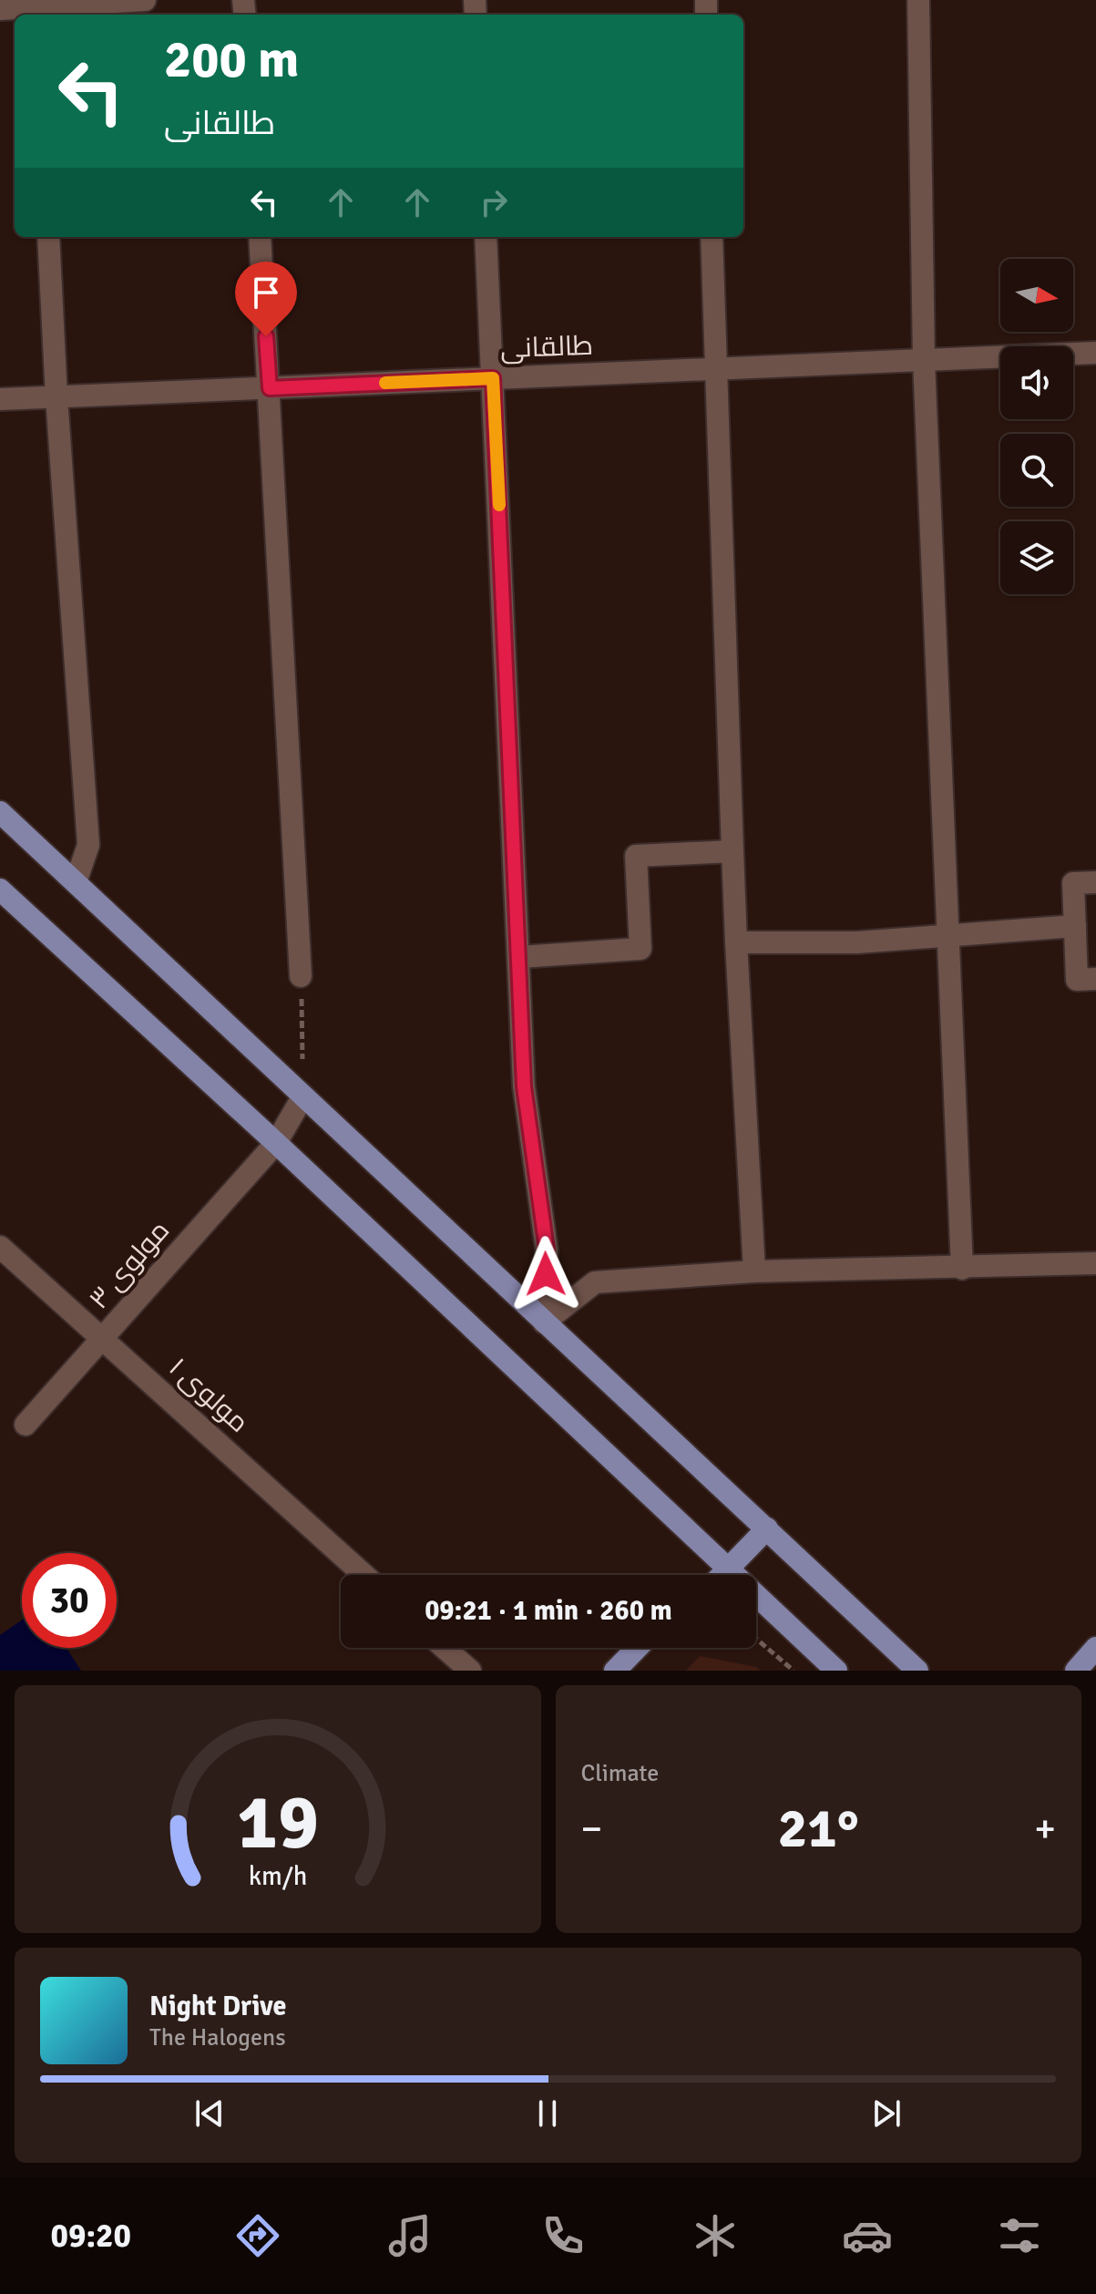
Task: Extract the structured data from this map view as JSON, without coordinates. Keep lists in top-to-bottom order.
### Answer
{
  "streets": {
    "street": ["طالقانی", "مولوی ۳", "مولوی ۱"]
  },
  "crossings": [
    ["مولوی ۳", "مولوی ۱"]
  ],
  "north": "right",
  "page": {
    "turn": ["200 m", "طالقانی"],
    "limit": "30",
    "trip": "09:21 · 1 min · 260 m",
    "tile": "Climate",
    "heat": ["−", "21°", "+"],
    "song": ["Night Drive", "The Halogens"],
    "tabs": "09:20",
    "gauge": ["19", "km/h"]
  }
}
